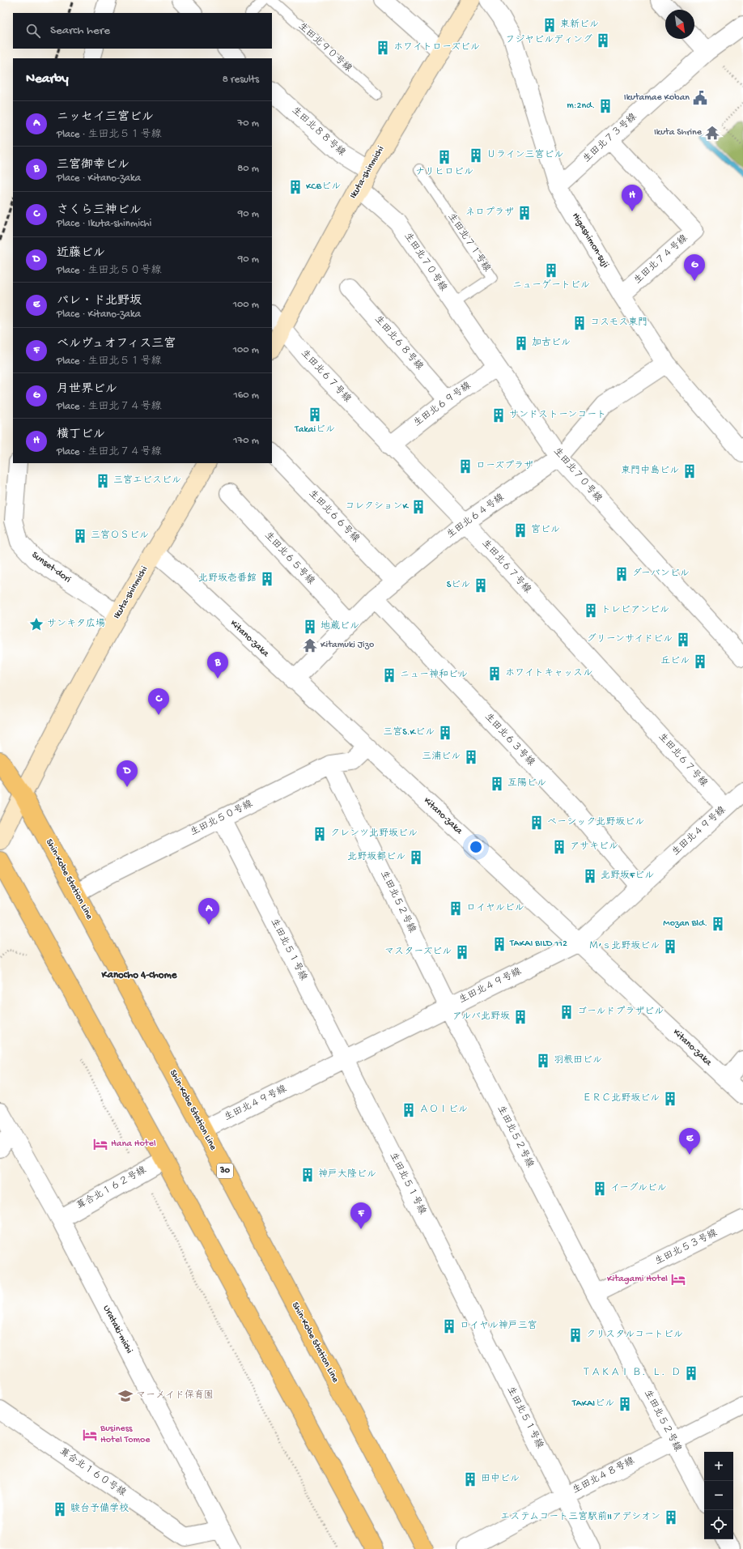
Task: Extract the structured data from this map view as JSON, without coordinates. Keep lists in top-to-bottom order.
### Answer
{
  "streets": {
    "main road": ["Shin-Kobe Station Line", "30"],
    "street": [
      "生田北８８号線",
      "生田北７３号線",
      "Ikuta-shinmichi",
      "Higashimon-suji",
      "生田北７４号線",
      "生田北７０号線",
      "生田北６８号線",
      "生田北６７号線",
      "生田北６９号線",
      "生田北６６号線",
      "生田北６４号線",
      "生田北６５号線",
      "Sunset-dori",
      "Kitano-zaka",
      "生田北６３号線",
      "生田北５０号線",
      "生田北４９号線",
      "生田北５２号線",
      "生田北５１号線",
      "葺合北１６２号線",
      "生田北５３号線",
      "Urataki-michi",
      "葺合北１６０号線",
      "生田北４８号線"
    ],
    "lane": ["生田北９０号線", "生田北７１号線"]
  },
  "crossings": [
    ["生田北８８号線", "Ikuta-shinmichi"],
    ["生田北７３号線", "Higashimon-suji"],
    ["生田北７３号線", "生田北７４号線"],
    ["Ikuta-shinmichi", "生田北７０号線"],
    ["Ikuta-shinmichi", "生田北６７号線"],
    ["Ikuta-shinmichi", "Sunset-dori"],
    ["Ikuta-shinmichi", "Kitano-zaka"],
    ["Ikuta-shinmichi", "Shin-Kobe Station Line"],
    ["Higashimon-suji", "生田北７４号線"],
    ["Higashimon-suji", "生田北６４号線"],
    ["生田北７１号線", "生田北７０号線"],
    ["生田北７０号線", "生田北６９号線"],
    ["生田北７０号線", "生田北６４号線"],
    ["生田北６８号線", "生田北６９号線"],
    ["生田北６７号線", "生田北６９号線"],
    ["生田北６７号線", "生田北６４号線"],
    ["生田北６７号線", "生田北４９号線"],
    ["生田北６６号線", "生田北６４号線"],
    ["生田北６４号線", "生田北６５号線"],
    ["生田北６４号線", "Kitano-zaka"],
    ["生田北６４号線", "生田北６３号線"],
    ["Kitano-zaka", "生田北５０号線"],
    ["Kitano-zaka", "生田北４９号線"],
    ["生田北６３号線", "生田北４９号線"],
    ["生田北５０号線", "Shin-Kobe Station Line"],
    ["生田北５０号線", "生田北５２号線"],
    ["生田北５０号線", "生田北５１号線"],
    ["生田北４９号線", "Shin-Kobe Station Line"],
    ["生田北４９号線", "生田北５２号線"],
    ["生田北４９号線", "生田北５１号線"],
    ["生田北５２号線", "生田北５３号線"],
    ["生田北５２号線", "生田北４８号線"],
    ["生田北５１号線", "生田北４８号線"],
    ["葺合北１６２号線", "Urataki-michi"],
    ["Urataki-michi", "葺合北１６０号線"]
  ],
  "districts": ["Kanocho 4-chome"],
  "places": {
    "building": [
      "東新ビル",
      "フジヤビルディング",
      "ホワイトローズビル",
      "m:2nd.",
      "Ｕライン三宮ビル",
      "ナリヒロビル",
      "KCBビル",
      "ネロプラザ",
      "ニューゲートビル",
      "コスモス東門",
      "加古ビル",
      "Takaiビル",
      "サンドストーンコート",
      "ローズプラザ",
      "東門中島ビル",
      "三宮エビスビル",
      "コレクションK",
      "宮ビル",
      "三宮ＯＳビル",
      "ダーバンビル",
      "北野坂壱番館",
      "Sビル",
      "トレビアンビル",
      "地蔵ビル",
      "グリーンサイドビル",
      "丘ビル",
      "ホワイトキャッスル",
      "ニュー神和ビル",
      "三宮S.Kビル",
      "三浦ビル",
      "互陽ビル",
      "ベーシック北野坂ビル",
      "クレンツ北野坂ビル",
      "アサキビル",
      "北野坂都ビル",
      "北野坂Fビル",
      "ロイヤルビル",
      "Mozan Bld.",
      "TAKAI BILD 112",
      "Ｍ’ｓ北野坂ビル",
      "マスターズビル",
      "ゴールドプラザビル",
      "アルバ北野坂",
      "羽根田ビル",
      "ＥＲＣ北野坂ビル",
      "ＡＯＩビル",
      "神戸大隆ビル",
      "イーグルビル",
      "ロイヤル神戸三宮",
      "クリスタルコートビル",
      "ＴＡＫＡＩ Ｂ．Ｌ．Ｄ",
      "TAKAIビル",
      "田中ビル",
      "駿台予備学校",
      "エステムコート三宮駅前IIアデシオン"
    ],
    "public building": ["Ikutamae Koban"],
    "temple": ["Ikuta Shrine", "Kitamuki Jizo"],
    "place": ["サンキタ広場"],
    "hotel": ["Hana Hotel", "Kitagami Hotel", "Business Hotel Tomoe"],
    "school or university": ["マーメイド保育園"]
  },
  "north": "bottom right",
  "page": {
    "search": "Search here",
    "heading": ["Nearby", "8 results"],
    "list": [
      {
        "mark": "A",
        "name": "ニッセイ三宮ビル",
        "note": "Place · 生田北５１号線",
        "value": "70 m"
      },
      {
        "mark": "B",
        "name": "三宮御幸ビル",
        "note": "Place · Kitano-zaka",
        "value": "80 m"
      },
      {
        "mark": "C",
        "name": "さくら三神ビル",
        "note": "Place · Ikuta-shinmichi",
        "value": "90 m"
      },
      {
        "mark": "D",
        "name": "近藤ビル",
        "note": "Place · 生田北５０号線",
        "value": "90 m"
      },
      {
        "mark": "E",
        "name": "パレ・ド北野坂",
        "note": "Place · Kitano-zaka",
        "value": "100 m"
      },
      {
        "mark": "F",
        "name": "ベルヴュオフィス三宮",
        "note": "Place · 生田北５１号線",
        "value": "100 m"
      },
      {
        "mark": "G",
        "name": "月世界ビル",
        "note": "Place · 生田北７４号線",
        "value": "160 m"
      },
      {
        "mark": "H",
        "name": "横丁ビル",
        "note": "Place · 生田北７４号線",
        "value": "170 m"
      }
    ],
    "pins": [
      "H",
      "G",
      "B",
      "C",
      "D",
      "A",
      "E",
      "F"
    ],
    "map_buttons": ["+", "−"]
  }
}
